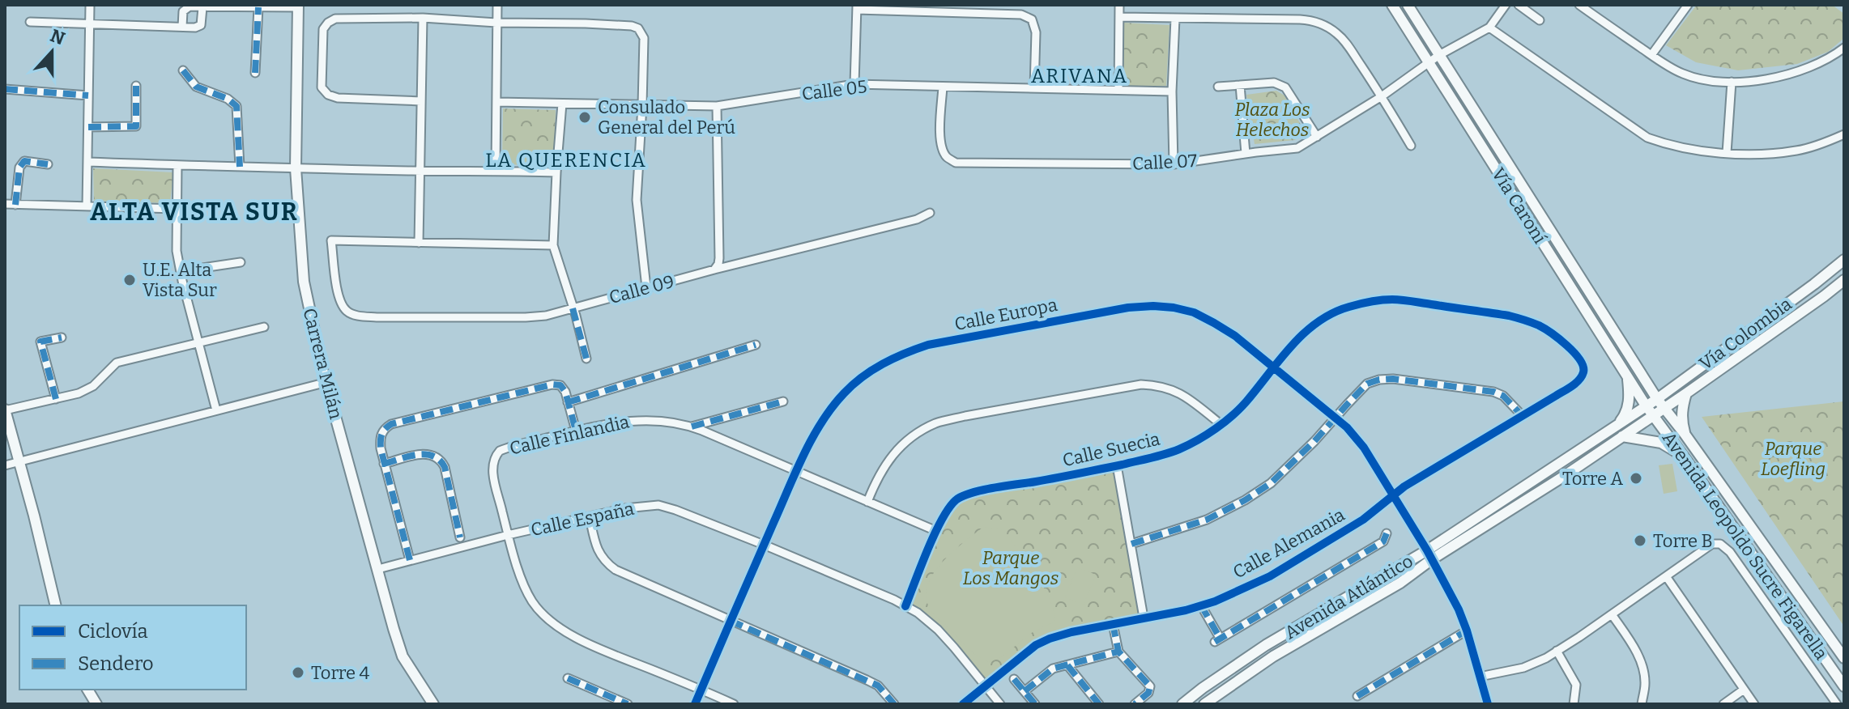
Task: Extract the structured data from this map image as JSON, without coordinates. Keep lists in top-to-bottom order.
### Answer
{
  "streets": {
    "main road": [
      "Vía Caroní",
      "Vía Colombia",
      "Carrera Milán",
      "Avenida Leopoldo Sucre Figarella",
      "Avenida Atlántico"
    ],
    "street": [
      "Calle 05",
      "Calle 07",
      "Calle 09",
      "Calle Europa",
      "Calle Finlandia",
      "Calle Suecia",
      "Calle España",
      "Calle Alemania"
    ]
  },
  "crossings": [
    ["Calle 05", "Calle 07"],
    ["Calle 07", "Vía Caroní"],
    ["Vía Caroní", "Vía Colombia"],
    ["Vía Caroní", "Avenida Leopoldo Sucre Figarella"],
    ["Vía Caroní", "Avenida Atlántico"],
    ["Calle Europa", "Calle Finlandia"],
    ["Calle Europa", "Calle Suecia"],
    ["Calle Europa", "Calle España"],
    ["Calle Europa", "Calle Alemania"],
    ["Calle Europa", "Avenida Atlántico"],
    ["Vía Colombia", "Avenida Leopoldo Sucre Figarella"],
    ["Vía Colombia", "Avenida Atlántico"],
    ["Carrera Milán", "Calle España"],
    ["Calle Finlandia", "Calle Suecia"],
    ["Calle Finlandia", "Calle España"],
    ["Calle Suecia", "Calle España"],
    ["Calle Suecia", "Calle Alemania"],
    ["Calle España", "Calle Alemania"],
    ["Avenida Leopoldo Sucre Figarella", "Avenida Atlántico"]
  ],
  "districts": ["ARIVANA", "LA QUERENCIA", "ALTA VISTA SUR"],
  "parks": ["Plaza Los Helechos", "Parque Loefling", "Parque Los Mangos"],
  "places": [
    "Consulado General del Perú",
    "U.E. Alta Vista Sur",
    "Torre A",
    "Torre B",
    "Torre 4"
  ],
  "legend": ["Ciclovía", "Sendero"],
  "north": "top"
}
